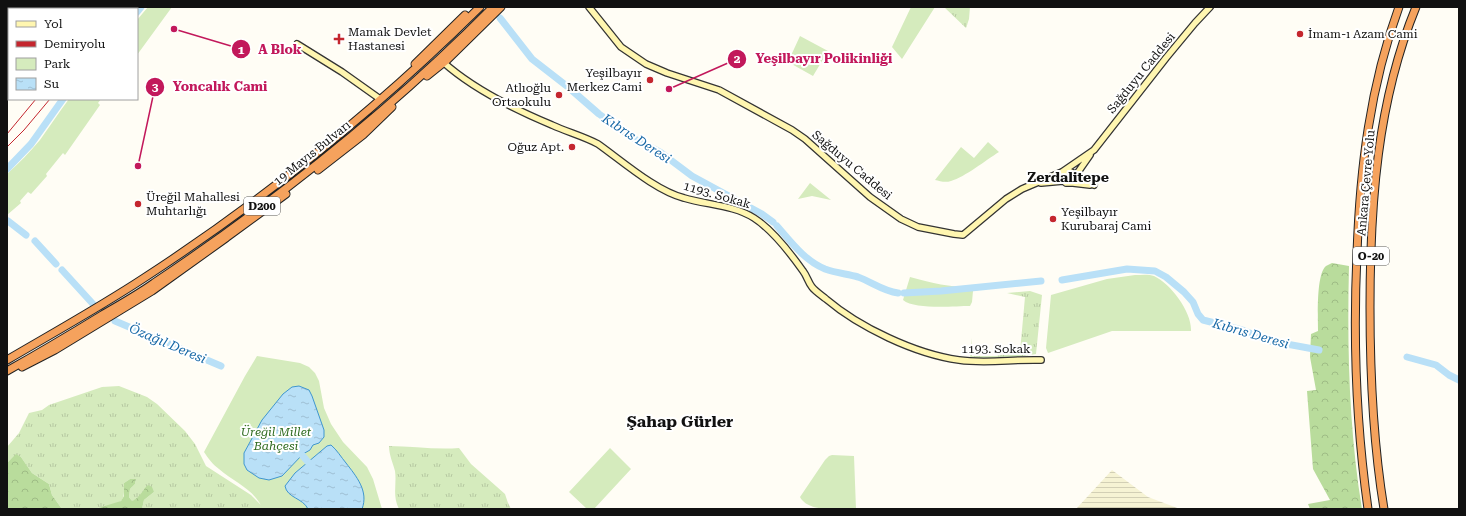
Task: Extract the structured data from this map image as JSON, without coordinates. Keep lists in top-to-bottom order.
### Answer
{
  "streets": {
    "highway": [
      "19 Mayıs Bulvarı",
      "Ankara Çevre Yolu",
      "D200",
      "O-20"
    ],
    "street": ["Sağduyu Caddesi", "1193. Sokak"]
  },
  "districts": ["Zerdalitepe", "Şahap Gürler"],
  "water": ["Kıbrıs Deresi", "Özağıl Deresi"],
  "parks": ["Üreğil Millet Bahçesi"],
  "places": {
    "other": [
      "A Blok",
      "İmam-ı Azam Cami",
      "Yeşilbayır Merkez Cami",
      "Yeşilbayır Polikinliği",
      "Atlıoğlu Ortaokulu",
      "Oğuz Apt.",
      "Yoncalık Cami",
      "Üreğil Mahallesi Muhtarlığı",
      "Yeşilbayır Kurubaraj Cami"
    ],
    "health": ["Mamak Devlet Hastanesi"]
  },
  "legend": [
    "Yol",
    "Demiryolu",
    "Park",
    "Su"
  ]
}
